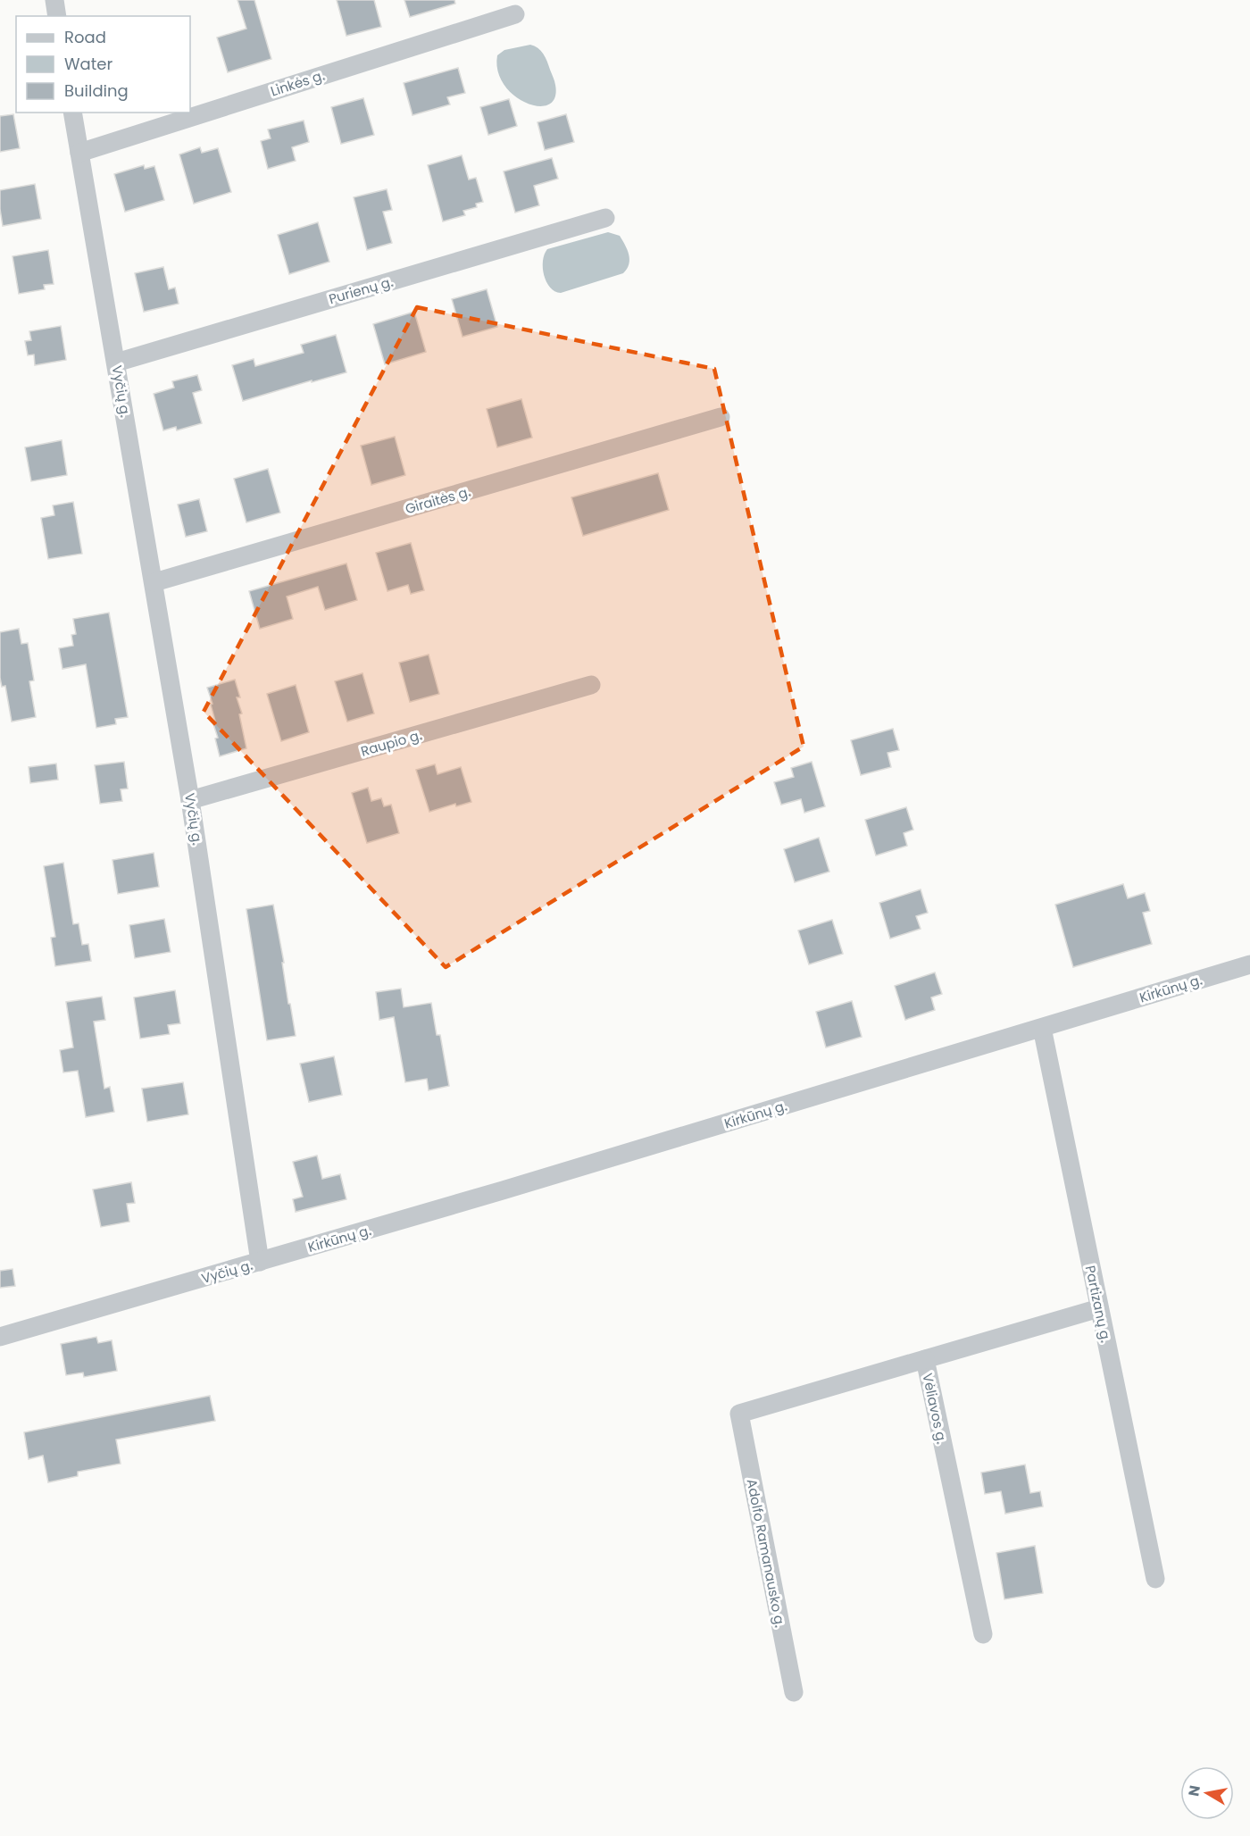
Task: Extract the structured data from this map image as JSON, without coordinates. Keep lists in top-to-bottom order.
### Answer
{
  "streets": {
    "street": [
      "Linkės g.",
      "Purienų g.",
      "Vyčių g.",
      "Giraitės g.",
      "Raupio g.",
      "Kirkūnų g.",
      "Partizanų g.",
      "Vėliavos g.",
      "Adolfo Ramanausko g."
    ]
  },
  "crossings": [
    ["Linkės g.", "Vyčių g."],
    ["Purienų g.", "Vyčių g."],
    ["Vyčių g.", "Giraitės g."],
    ["Vyčių g.", "Raupio g."],
    ["Vyčių g.", "Kirkūnų g."],
    ["Kirkūnų g.", "Partizanų g."],
    ["Partizanų g.", "Vėliavos g."],
    ["Vėliavos g.", "Adolfo Ramanausko g."]
  ],
  "legend": ["Road", "Water", "Building"],
  "north": "left"
}
